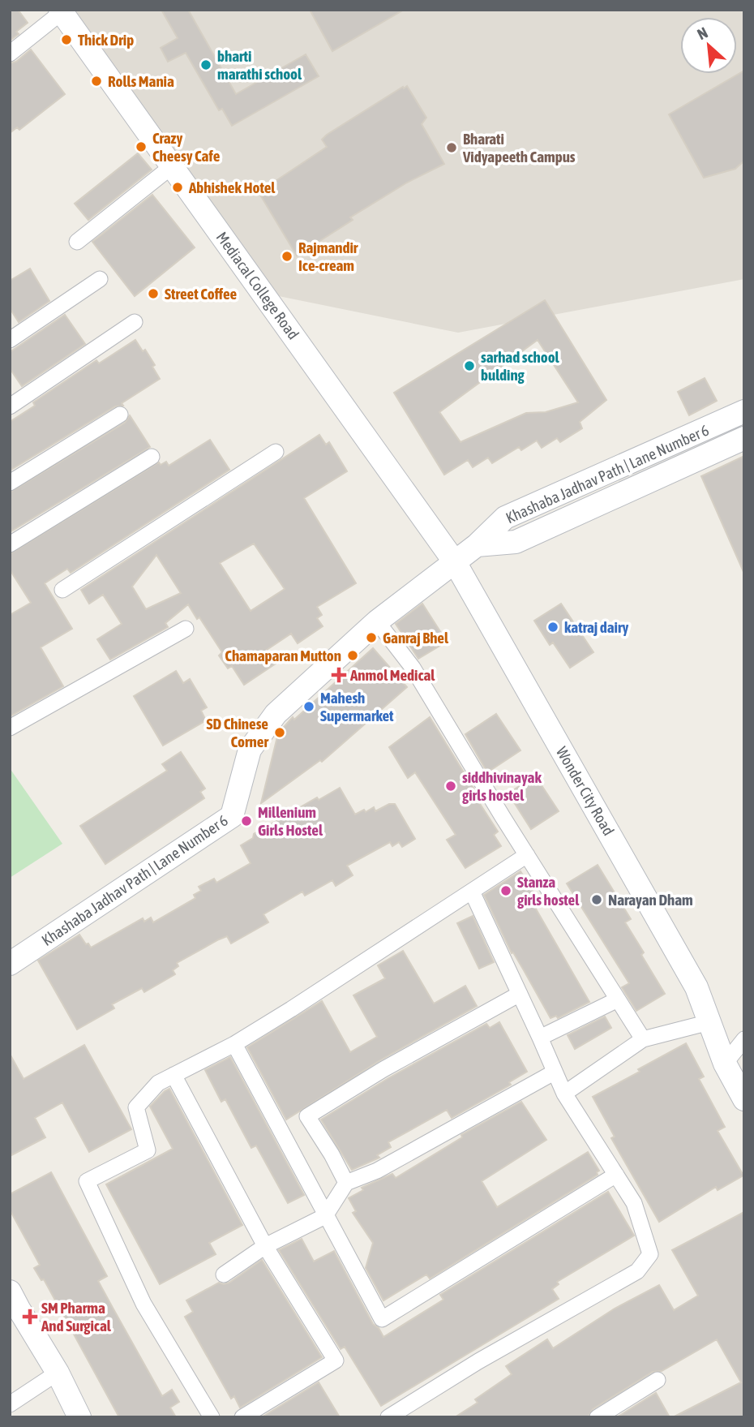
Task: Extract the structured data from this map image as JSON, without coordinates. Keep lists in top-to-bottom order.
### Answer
{
  "streets": {
    "street": ["Mediacal College Road", "Khashaba Jadhav Path | Lane Number 6", "Wonder City Road"]
  },
  "crossings": [
    ["Mediacal College Road", "Khashaba Jadhav Path | Lane Number 6"],
    ["Mediacal College Road", "Wonder City Road"],
    ["Khashaba Jadhav Path | Lane Number 6", "Wonder City Road"]
  ],
  "places": {
    "other": [
      "Thick Drip",
      "bharti marathi school",
      "Rolls Mania",
      "Crazy Cheesy Cafe",
      "Bharati Vidyapeeth Campus",
      "Abhishek Hotel",
      "Rajmandir Ice-cream",
      "Street Coffee",
      "sarhad school bulding",
      "katraj dairy",
      "Ganraj Bhel",
      "Chamaparan Mutton",
      "Mahesh Supermarket",
      "SD Chinese Corner",
      "siddhivinayak girls hostel",
      "Millenium Girls Hostel",
      "Stanza girls hostel",
      "Narayan Dham"
    ],
    "health": ["Anmol Medical", "SM Pharma And Surgical"]
  },
  "north": "top left"
}
